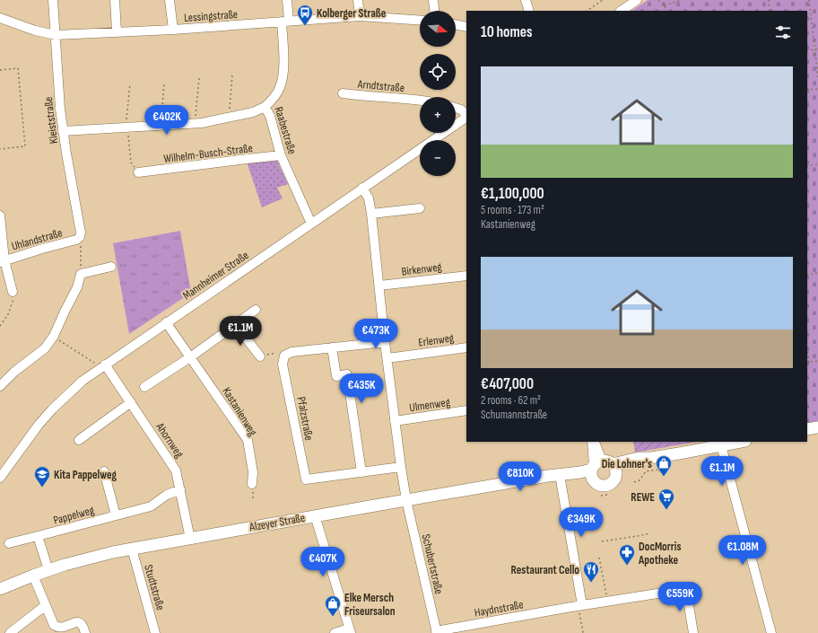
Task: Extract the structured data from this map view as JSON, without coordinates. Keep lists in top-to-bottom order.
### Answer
{
  "streets": {
    "main road": ["Alzeyer Straße"],
    "street": [
      "Lessingstraße",
      "Arndtstraße",
      "Kleiststraße",
      "Raabestraße",
      "Wilhelm-Busch-Straße",
      "Uhlandstraße",
      "Birkenweg",
      "Mannheimer Straße",
      "Erlenweg",
      "Ulmenweg",
      "Kastanienweg",
      "Pfalzstraße",
      "Ahornweg",
      "Pappelweg",
      "Schubertstraße",
      "Studtstraße",
      "Haydnstraße"
    ]
  },
  "crossings": [
    ["Lessingstraße", "Kleiststraße"],
    ["Lessingstraße", "Raabestraße"],
    ["Kleiststraße", "Uhlandstraße"],
    ["Raabestraße", "Wilhelm-Busch-Straße"],
    ["Raabestraße", "Mannheimer Straße"],
    ["Mannheimer Straße", "Kastanienweg"],
    ["Mannheimer Straße", "Ahornweg"],
    ["Ahornweg", "Pappelweg"],
    ["Ahornweg", "Alzeyer Straße"],
    ["Alzeyer Straße", "Schubertstraße"],
    ["Alzeyer Straße", "Studtstraße"],
    ["Schubertstraße", "Haydnstraße"]
  ],
  "places": {
    "bus stop": ["Kolberger Straße"],
    "shop": ["Die Lohner's", "Elke Mersch Friseursalon"],
    "school or university": ["Kita Pappelweg"],
    "supermarket": ["REWE"],
    "pharmacy": ["DocMorris Apotheke"],
    "restaurant": ["Restaurant Cello"]
  },
  "north": "right",
  "page": {
    "map_buttons": ["+", "−"],
    "heading": "10 homes",
    "list": [
      {
        "name": "€1,100,000",
        "note": "5 rooms · 173 m² · Kastanienweg"
      },
      {
        "name": "€407,000",
        "note": "2 rooms · 62 m² · Schumannstraße"
      }
    ],
    "price": [
      "€402K",
      "€1.1M",
      "€473K",
      "€435K",
      "€1.1M",
      "€810K",
      "€349K",
      "€1.08M",
      "€407K",
      "€559K"
    ]
  }
}
